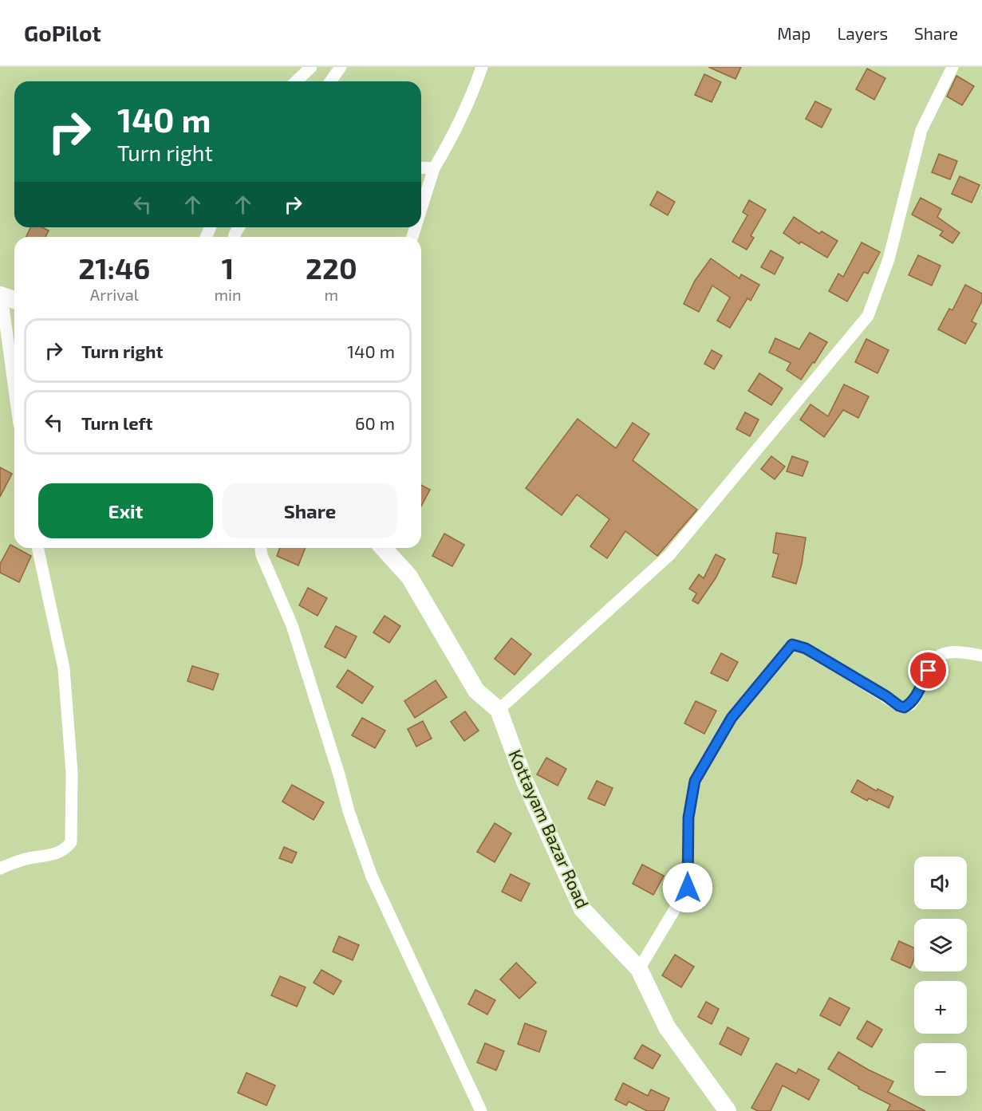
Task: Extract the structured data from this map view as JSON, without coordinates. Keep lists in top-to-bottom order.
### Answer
{
  "streets": {
    "main road": ["Kottayam Bazar Road"]
  },
  "page": {
    "header": "GoPilot",
    "nav": ["Map", "Layers", "Share"],
    "turn": ["140 m", "Turn right"],
    "eta": [
      "21:46",
      "Arrival",
      "1",
      "min",
      "220",
      "m"
    ],
    "list": [
      {
        "name": "Turn right",
        "value": "140 m"
      },
      {
        "name": "Turn left",
        "value": "60 m"
      }
    ],
    "buttons": ["Exit", "Share"],
    "map_buttons": ["+", "−"]
  }
}
